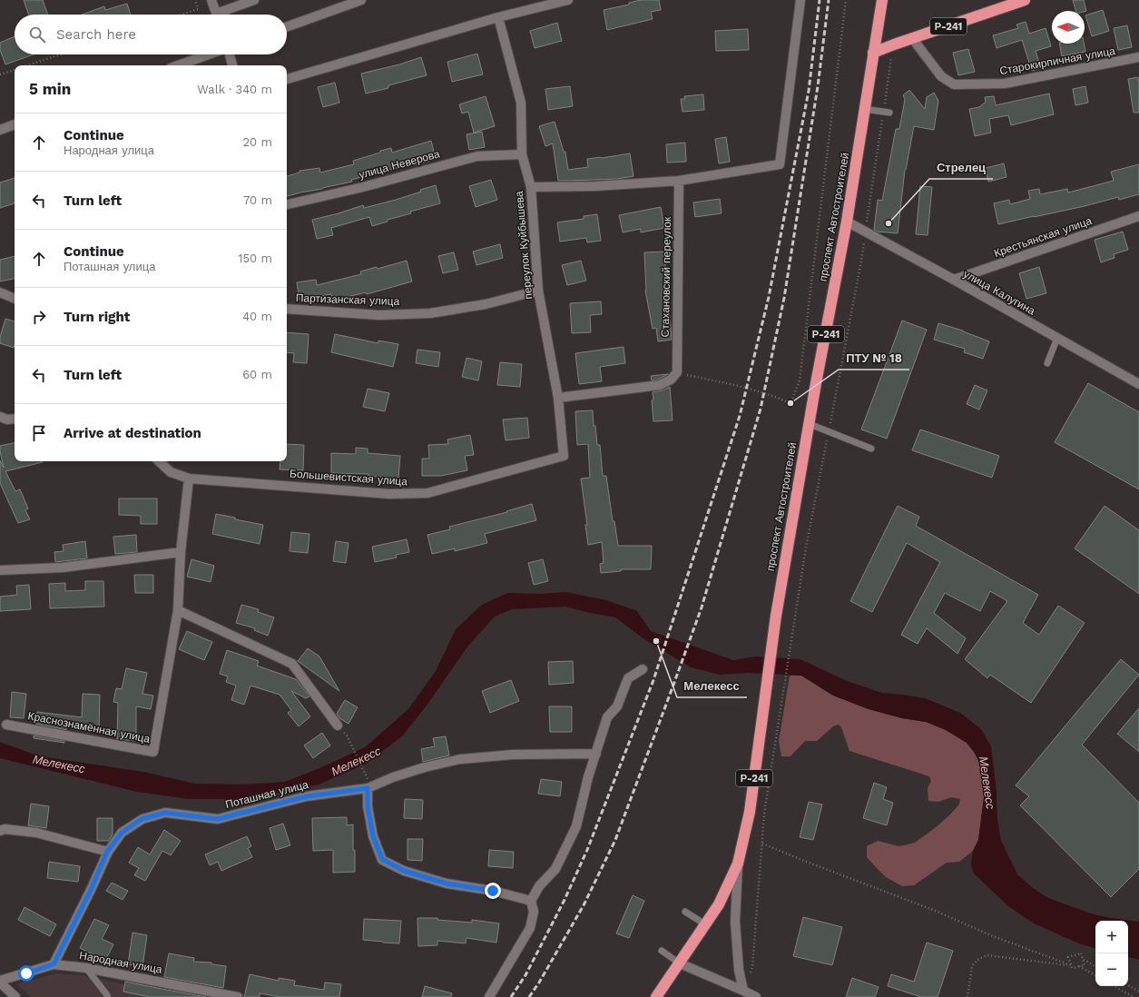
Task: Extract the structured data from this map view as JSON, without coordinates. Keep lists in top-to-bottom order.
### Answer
{
  "streets": {
    "highway": ["Р-241", "проспект Автостроителей"],
    "street": [
      "Старокирпичная улица",
      "улица Неверова",
      "Крестьянская улица",
      "переулок Куйбышева",
      "Стахановский переулок",
      "улица Калугина",
      "Партизанская улица",
      "Большевистская улица",
      "Краснознамённая улица",
      "Поташная улица",
      "Народная улица"
    ]
  },
  "crossings": [
    ["Р-241", "Старокирпичная улица"],
    ["Р-241", "проспект Автостроителей"],
    ["улица Неверова", "переулок Куйбышева"],
    ["проспект Автостроителей", "улица Калугина"],
    ["Крестьянская улица", "улица Калугина"],
    ["переулок Куйбышева", "Партизанская улица"],
    ["переулок Куйбышева", "Большевистская улица"],
    ["Большевистская улица", "Краснознамённая улица"],
    ["Поташная улица", "Народная улица"]
  ],
  "water": ["Мелекесс"],
  "places": ["Стрелец", "ПТУ № 18", "Мелекесс"],
  "north": "left",
  "page": {
    "search": "Search here",
    "heading": ["5 min", "Walk · 340 m"],
    "list": [
      ["Continue", "Народная улица", "20 m"],
      ["Turn left", "70 m"],
      ["Continue", "Поташная улица", "150 m"],
      ["Turn right", "40 m"],
      ["Turn left", "60 m"],
      "Arrive at destination"
    ],
    "map_buttons": ["+", "−"]
  }
}
